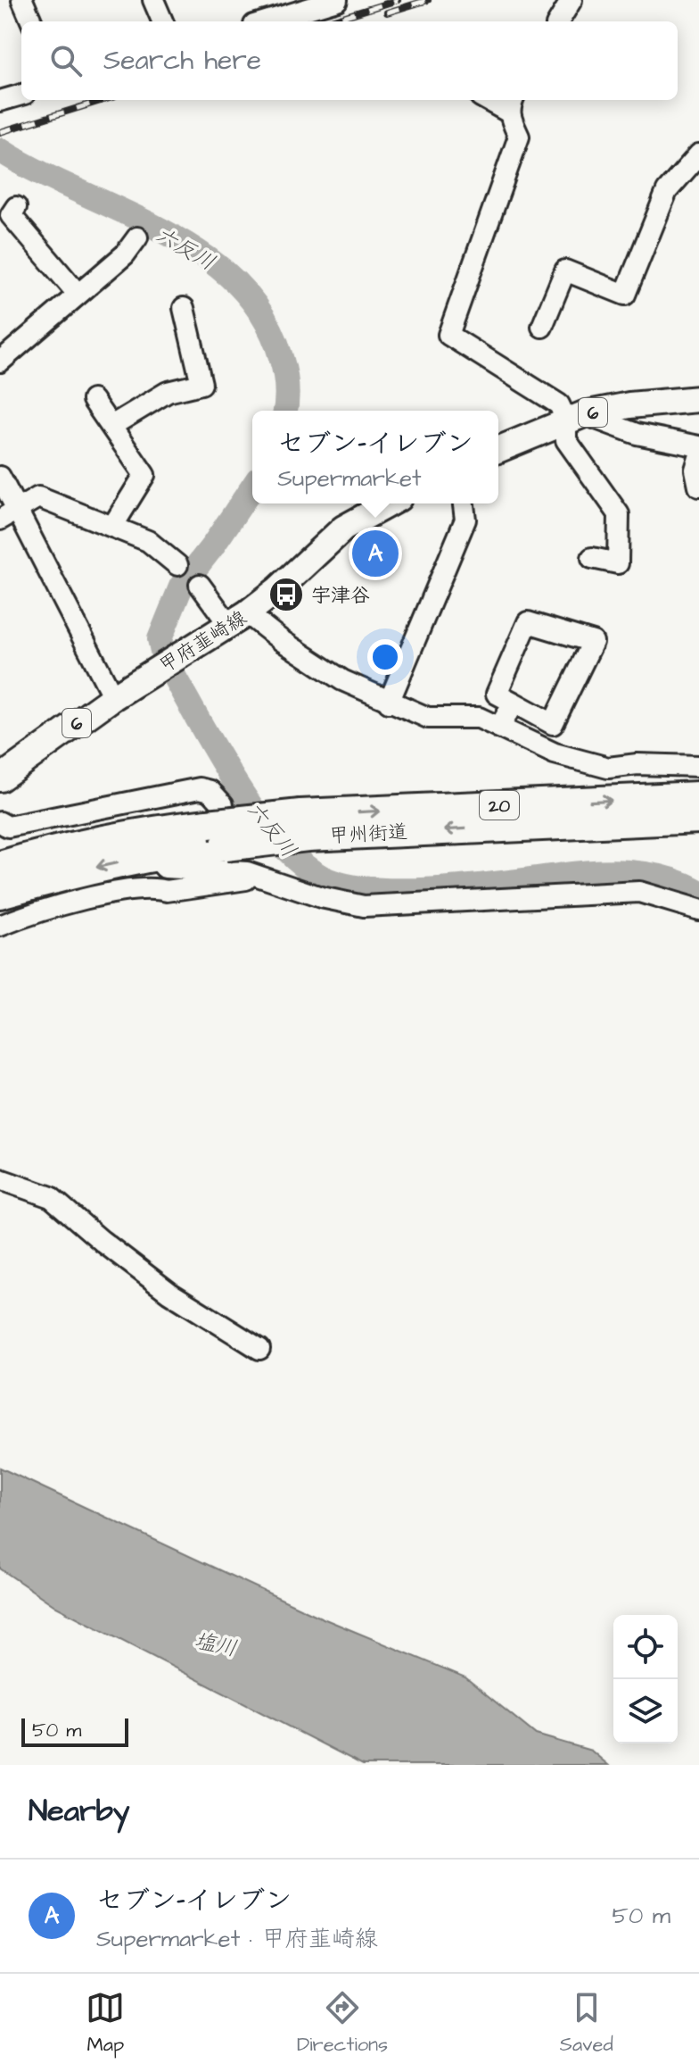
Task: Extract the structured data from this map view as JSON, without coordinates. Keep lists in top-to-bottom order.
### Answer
{
  "streets": {
    "highway": ["20", "甲州街道"],
    "main road": ["6", "甲府韮崎線"]
  },
  "water": ["六反川", "塩川"],
  "places": {
    "bus stop": ["宇津谷"]
  },
  "scale_bar": "50 m",
  "page": {
    "search": "Search here",
    "popup": ["セブン-イレブン", "Supermarket"],
    "pins": "A",
    "scale": "50 m",
    "heading": "Nearby",
    "list": [
      {
        "mark": "A",
        "name": "セブン-イレブン",
        "note": "Supermarket · 甲府韮崎線",
        "value": "50 m"
      }
    ],
    "nav": ["Map", "Directions", "Saved"]
  }
}
